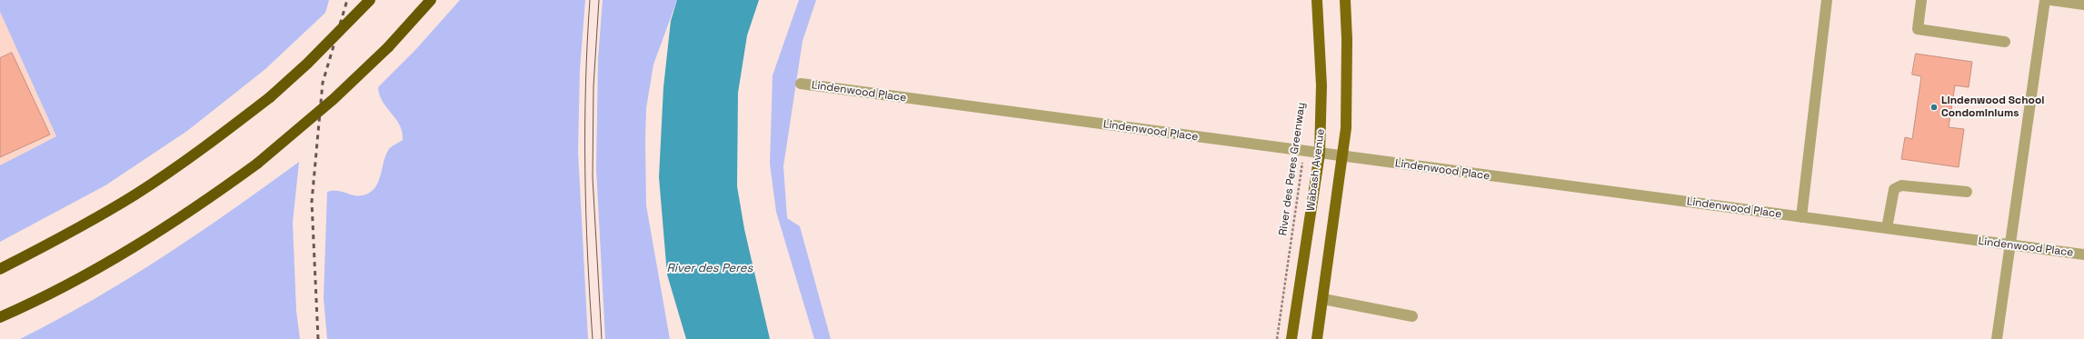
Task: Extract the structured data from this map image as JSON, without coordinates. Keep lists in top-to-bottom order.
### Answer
{
  "streets": {
    "main road": ["Wabash Avenue"],
    "street": ["Lindenwood Place"],
    "path": ["River des Peres Greenway"]
  },
  "crossings": [
    ["Lindenwood Place", "River des Peres Greenway"],
    ["Lindenwood Place", "Wabash Avenue"]
  ],
  "water": ["River des Peres"],
  "places": ["Lindenwood School Condominiums"]
}
